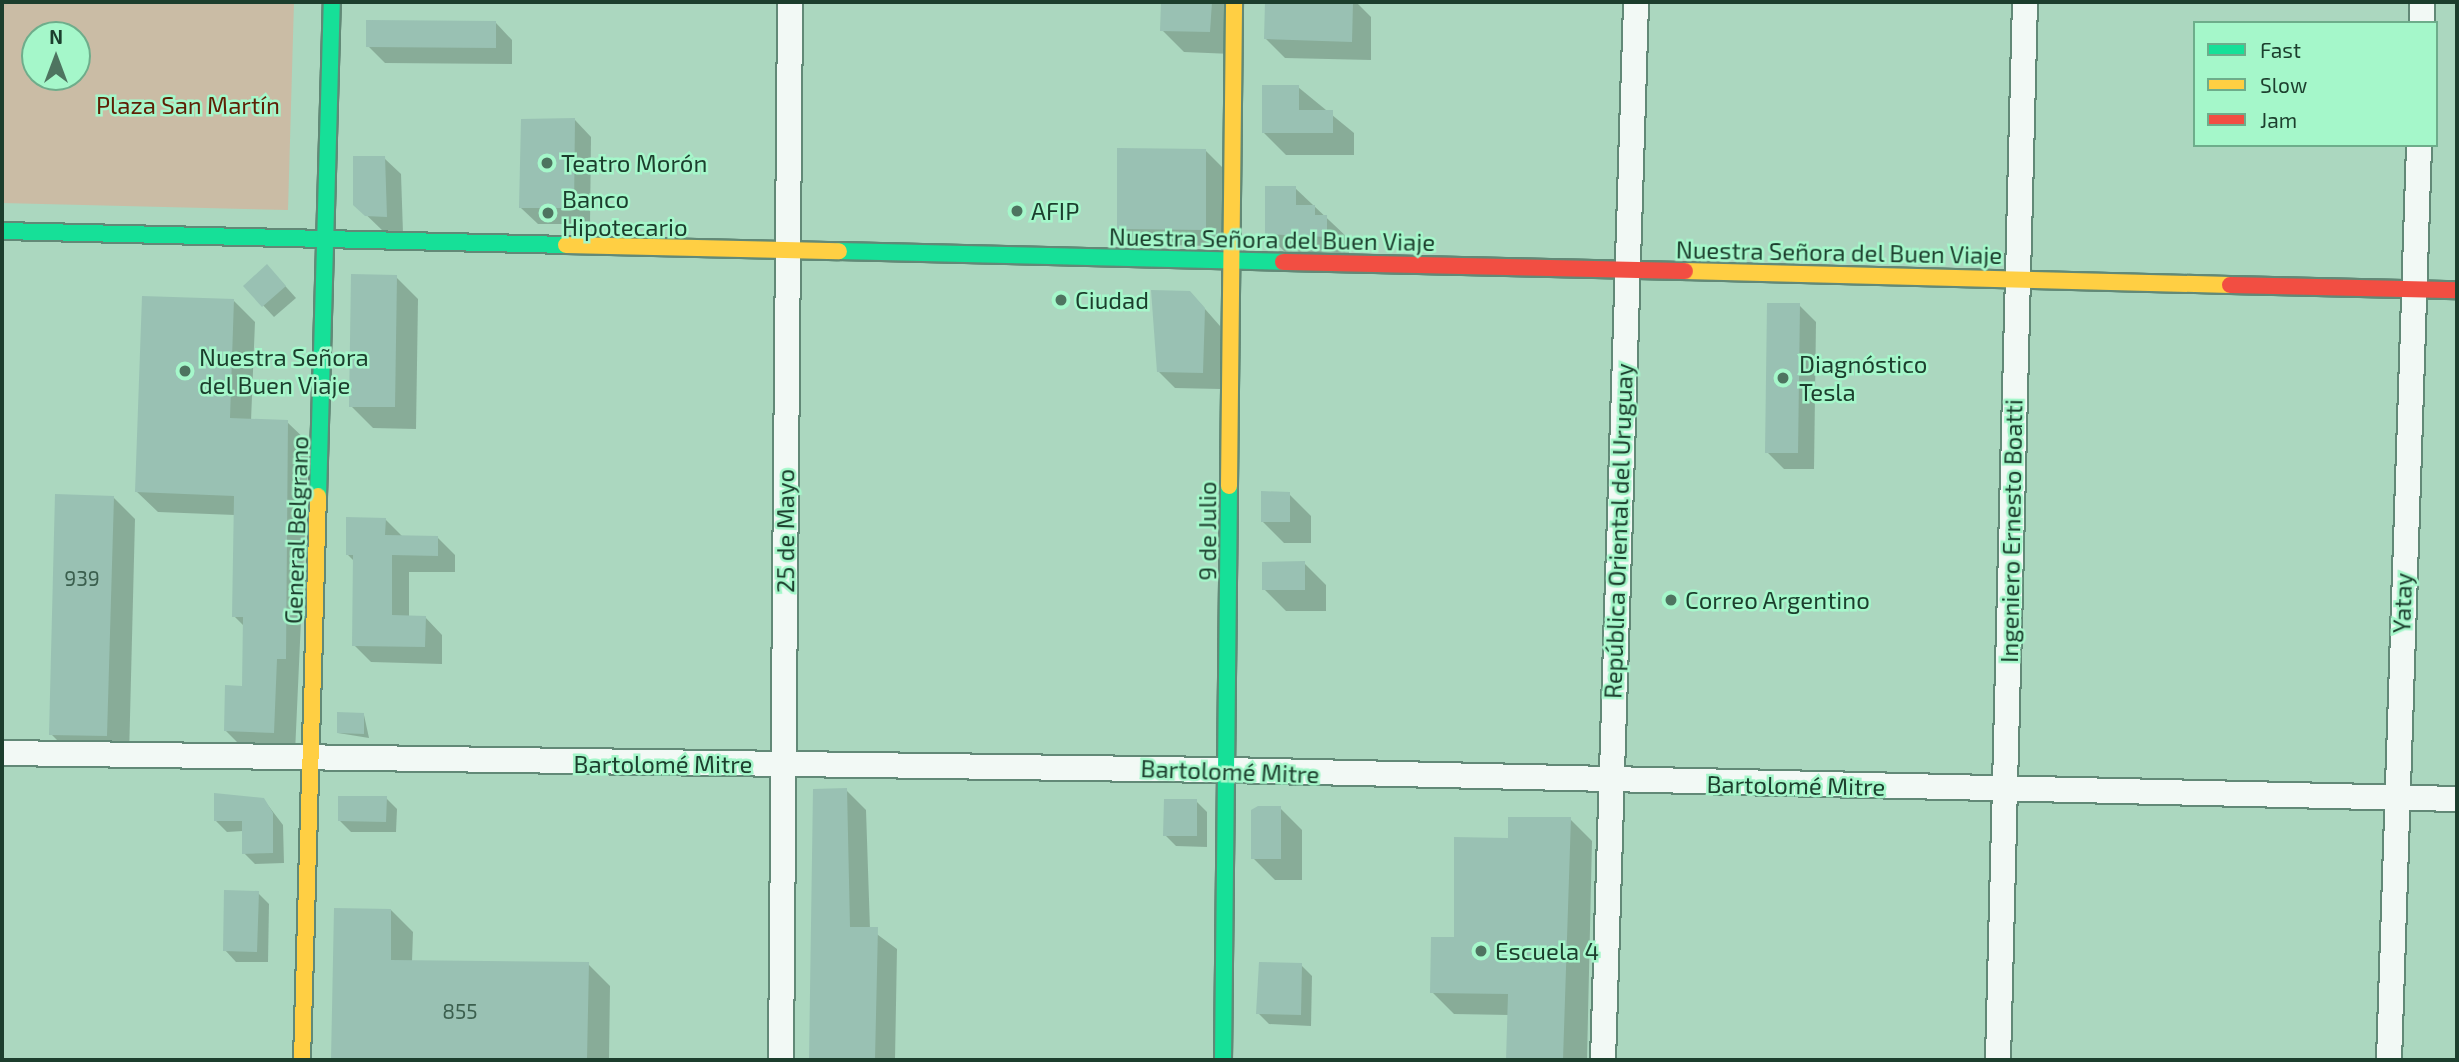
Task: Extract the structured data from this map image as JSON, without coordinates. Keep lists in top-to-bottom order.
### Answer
{
  "streets": {
    "street": [
      "Nuestra Señora del Buen Viaje",
      "General Belgrano",
      "25 de Mayo",
      "9 de Julio",
      "República Oriental del Uruguay",
      "Ingeniero Ernesto Boatti",
      "Yatay",
      "Bartolomé Mitre"
    ]
  },
  "crossings": [
    ["Nuestra Señora del Buen Viaje", "General Belgrano"],
    ["Nuestra Señora del Buen Viaje", "25 de Mayo"],
    ["Nuestra Señora del Buen Viaje", "9 de Julio"],
    ["Nuestra Señora del Buen Viaje", "República Oriental del Uruguay"],
    ["Nuestra Señora del Buen Viaje", "Ingeniero Ernesto Boatti"],
    ["Nuestra Señora del Buen Viaje", "Yatay"],
    ["General Belgrano", "Bartolomé Mitre"],
    ["25 de Mayo", "Bartolomé Mitre"],
    ["9 de Julio", "Bartolomé Mitre"],
    ["República Oriental del Uruguay", "Bartolomé Mitre"],
    ["Ingeniero Ernesto Boatti", "Bartolomé Mitre"],
    ["Yatay", "Bartolomé Mitre"]
  ],
  "parks": ["Plaza San Martín"],
  "places": [
    "Teatro Morón",
    "AFIP",
    "Banco Hipotecario",
    "Ciudad",
    "Nuestra Señora del Buen Viaje",
    "Diagnóstico Tesla",
    "Correo Argentino",
    "Escuela 4"
  ],
  "house_numbers": ["939", "855"],
  "legend": ["Fast", "Slow", "Jam"],
  "north": "top"
}
